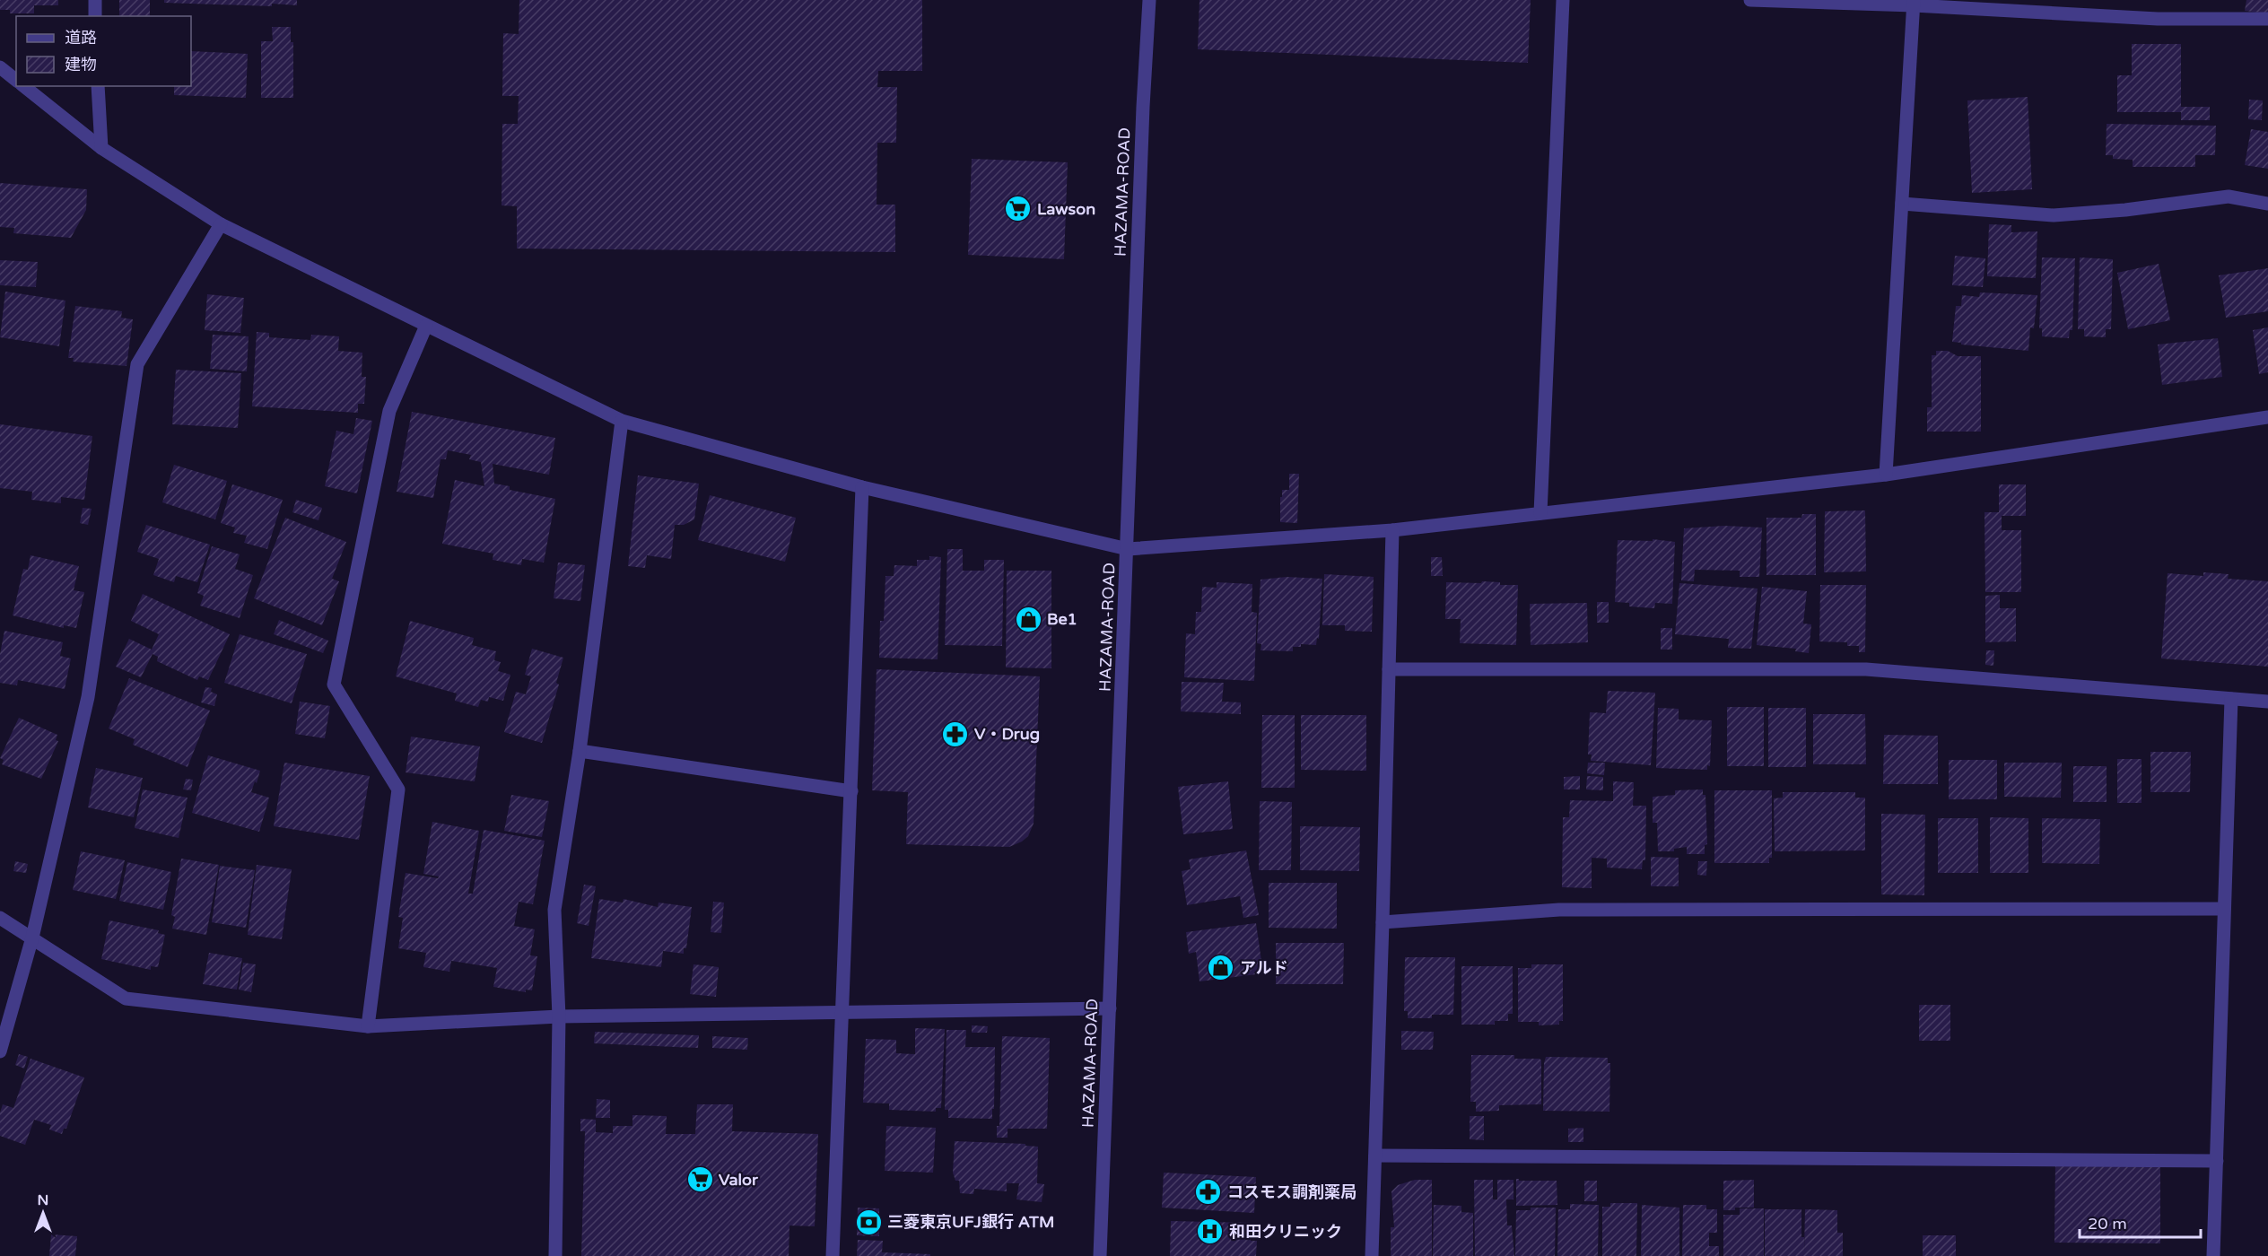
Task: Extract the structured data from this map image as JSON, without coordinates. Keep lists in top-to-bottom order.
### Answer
{
  "streets": {
    "street": ["HAZAMA-ROAD"]
  },
  "places": {
    "supermarket": ["Lawson", "Valor"],
    "shop": ["Be1", "アルド"],
    "pharmacy": ["V・Drug", "コスモス調剤薬局"],
    "bank": ["三菱東京UFJ銀行 ATM"],
    "hospital": ["和田クリニック"]
  },
  "legend": ["道路", "建物"],
  "scale_bar": "20 m",
  "north": "top"
}
